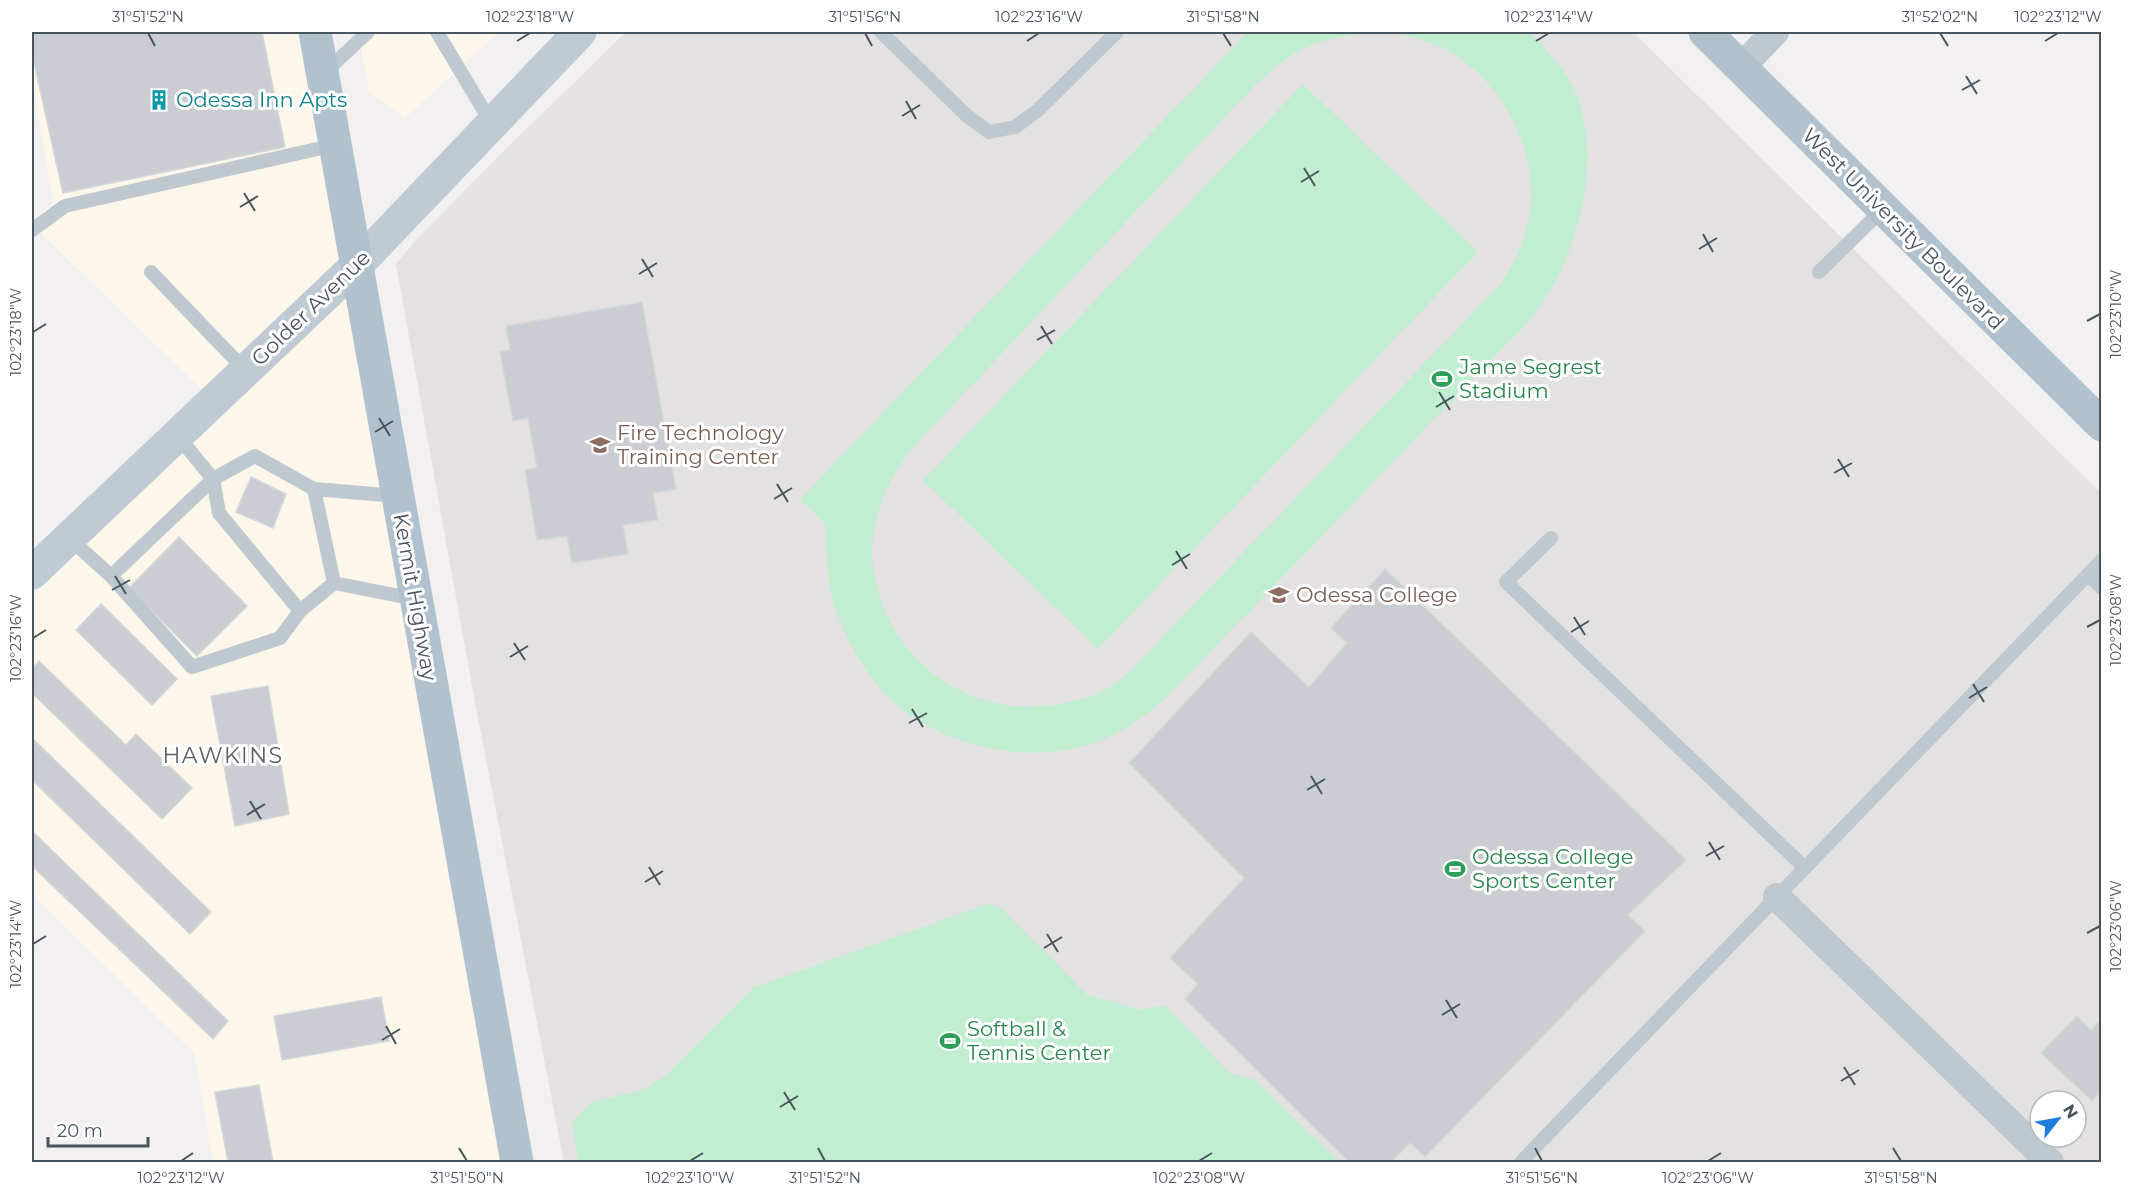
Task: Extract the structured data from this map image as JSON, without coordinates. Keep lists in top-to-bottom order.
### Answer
{
  "streets": {
    "main road": ["West University Boulevard", "Golder Avenue", "Kermit Highway"]
  },
  "crossings": [
    ["Golder Avenue", "Kermit Highway"]
  ],
  "districts": ["HAWKINS"],
  "places": {
    "building": ["Odessa Inn Apts"],
    "sports": ["Jame Segrest Stadium", "Odessa College Sports Center", "Softball & Tennis Center"],
    "school or university": ["Fire Technology Training Center", "Odessa College"]
  },
  "scale_bar": "20 m",
  "north": "top right",
  "coordinates": [
    "31°51'52\"N",
    "102°23'18\"W",
    "31°51'56\"N",
    "102°23'16\"W",
    "31°51'58\"N",
    "102°23'14\"W",
    "31°52'02\"N",
    "102°23'12\"W",
    "102°23'10\"W",
    "102°23'08\"W",
    "102°23'06\"W",
    "31°51'50\"N"
  ]
}
